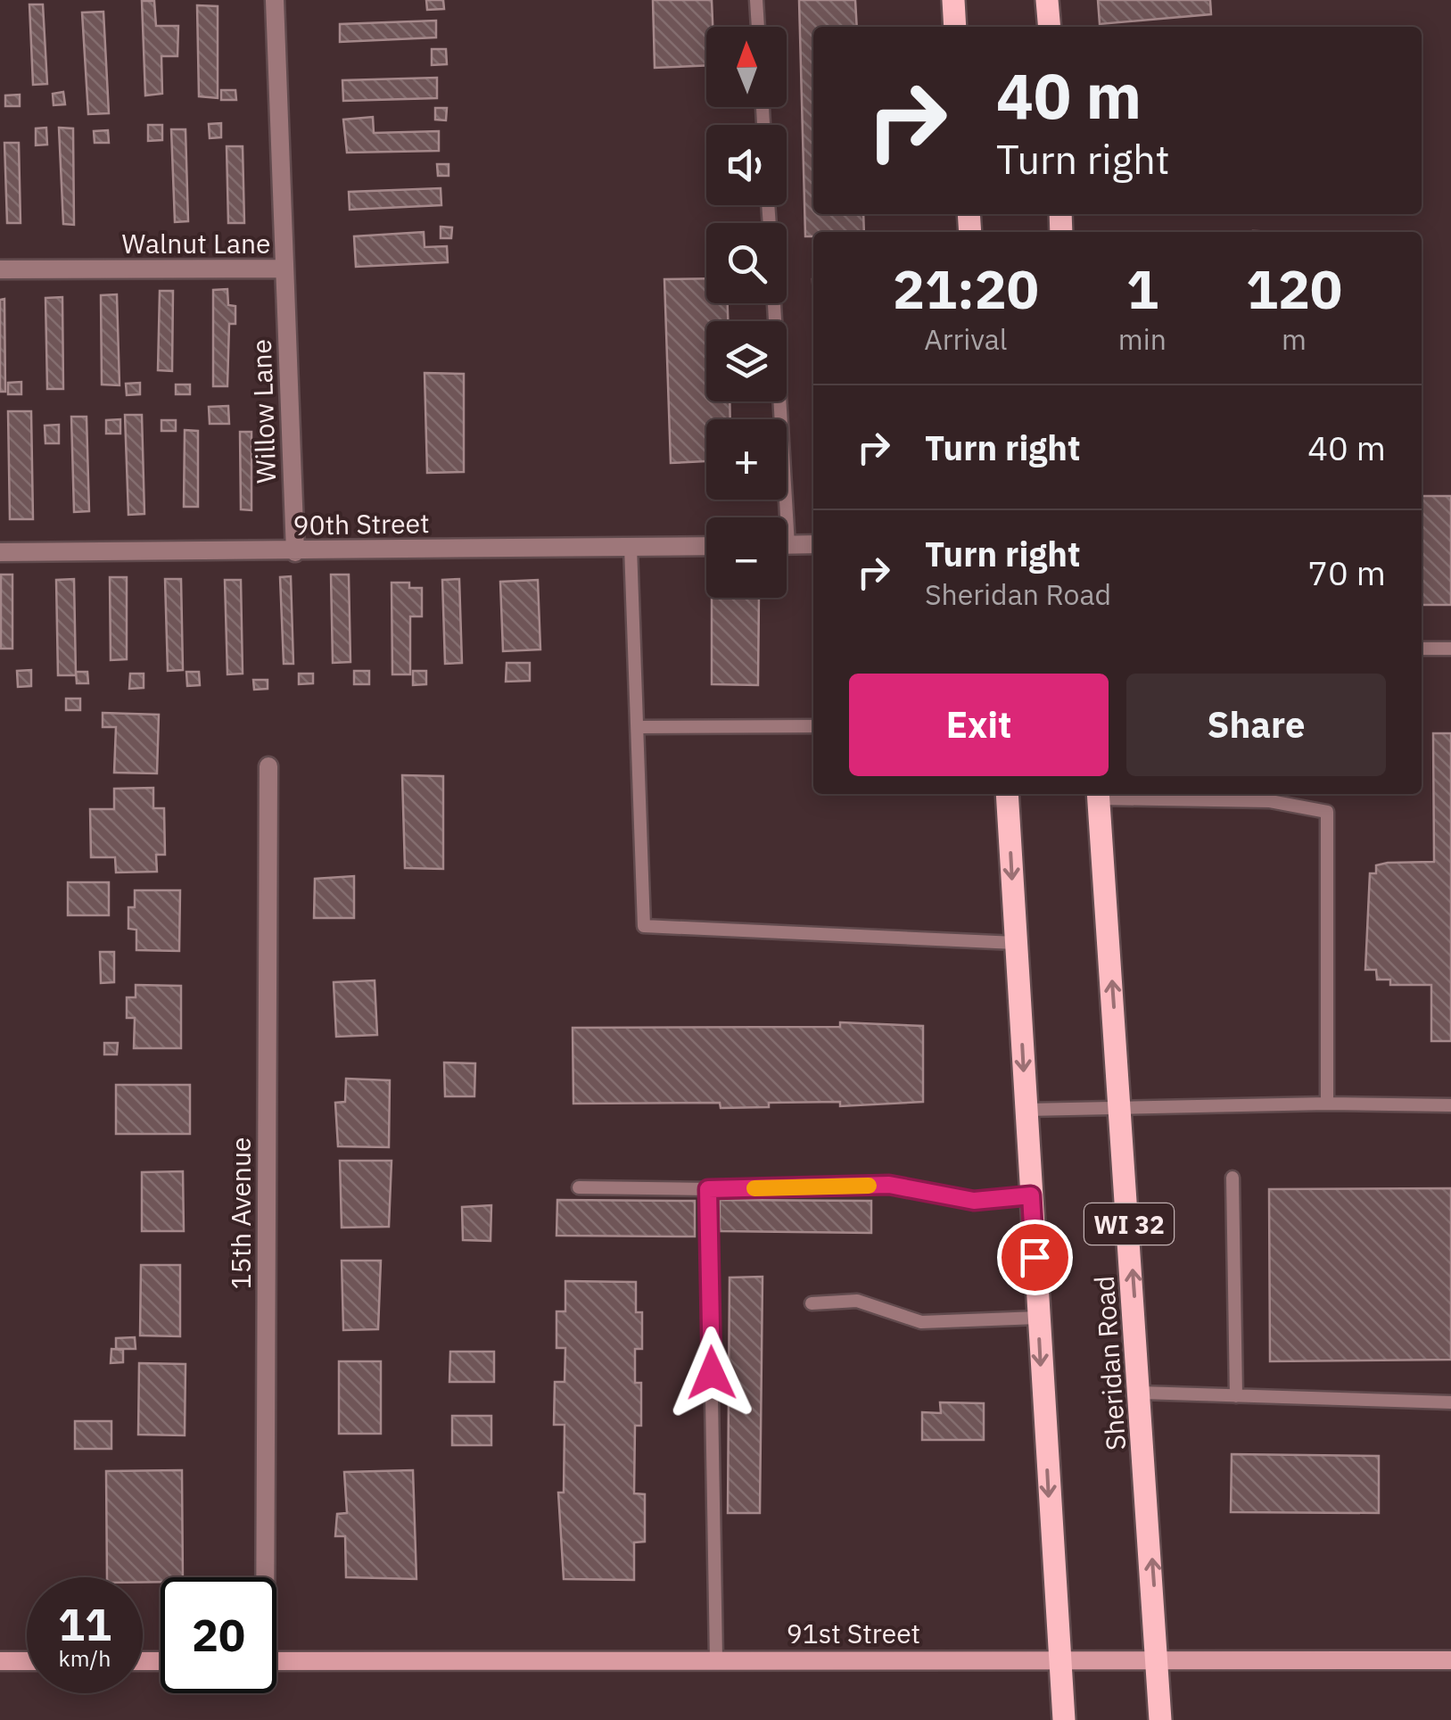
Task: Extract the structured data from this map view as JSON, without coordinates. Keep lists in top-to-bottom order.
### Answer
{
  "streets": {
    "main road": ["WI 32", "Sheridan Road"],
    "street": [
      "Walnut Lane",
      "Willow Lane",
      "90th Street",
      "15th Avenue",
      "91st Street"
    ]
  },
  "crossings": [
    ["Walnut Lane", "Willow Lane"],
    ["Willow Lane", "90th Street"],
    ["Sheridan Road", "91st Street"]
  ],
  "north": "top",
  "page": {
    "map_buttons": ["+", "−"],
    "turn": ["40 m", "Turn right"],
    "eta": [
      "21:20",
      "Arrival",
      "1",
      "min",
      "120",
      "m"
    ],
    "list": [
      {
        "name": "Turn right",
        "value": "40 m"
      },
      {
        "name": "Turn right",
        "note": "Sheridan Road",
        "value": "70 m"
      }
    ],
    "buttons": ["Exit", "Share"],
    "speed": "11 km/h",
    "limit": "20"
  }
}
